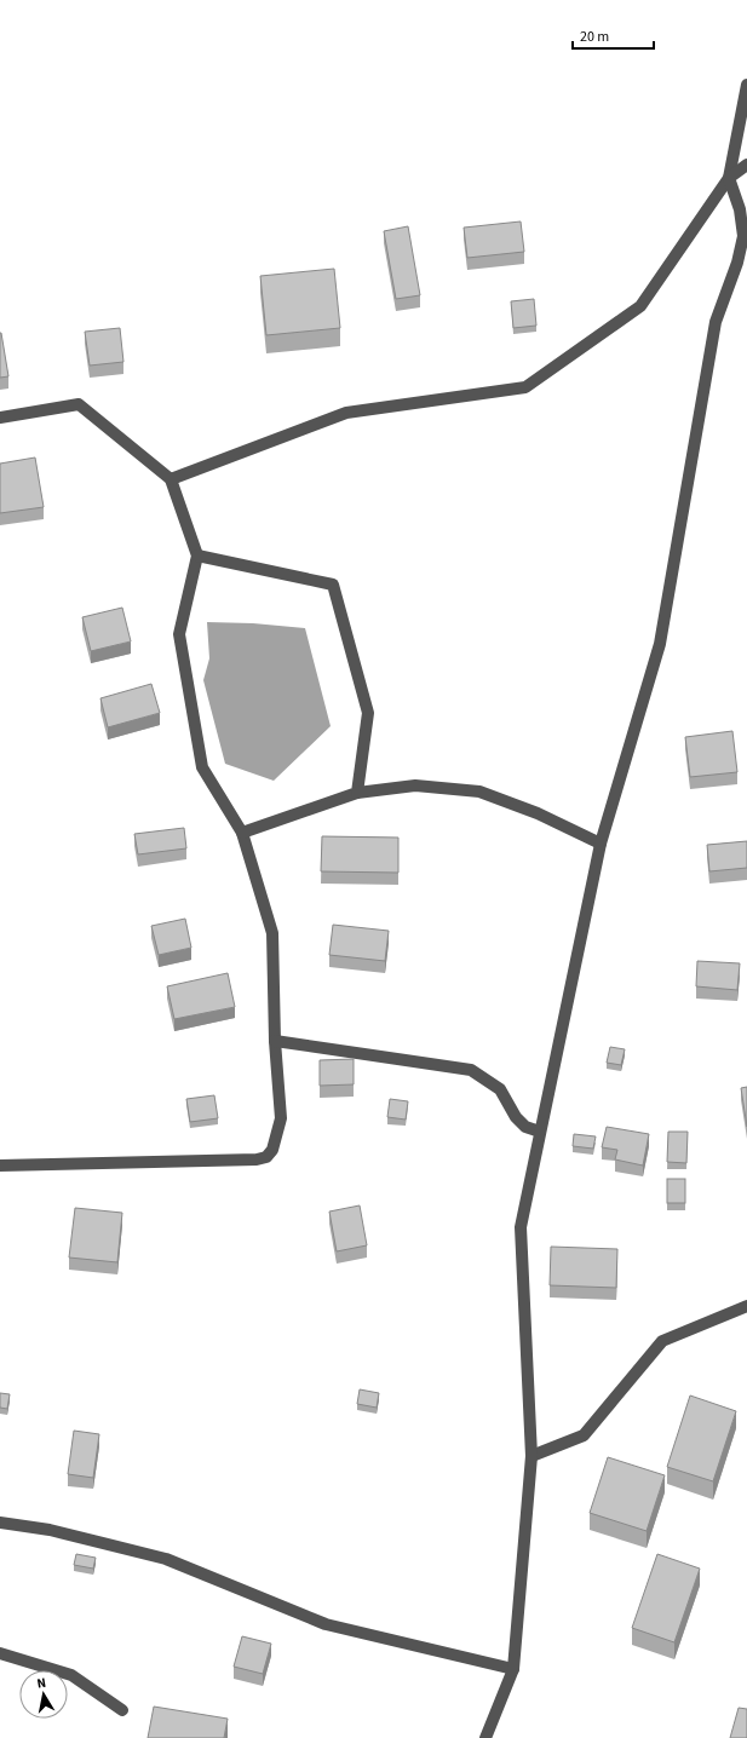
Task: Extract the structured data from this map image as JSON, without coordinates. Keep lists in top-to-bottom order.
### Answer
{
  "scale_bar": "20 m",
  "north": "top"
}
